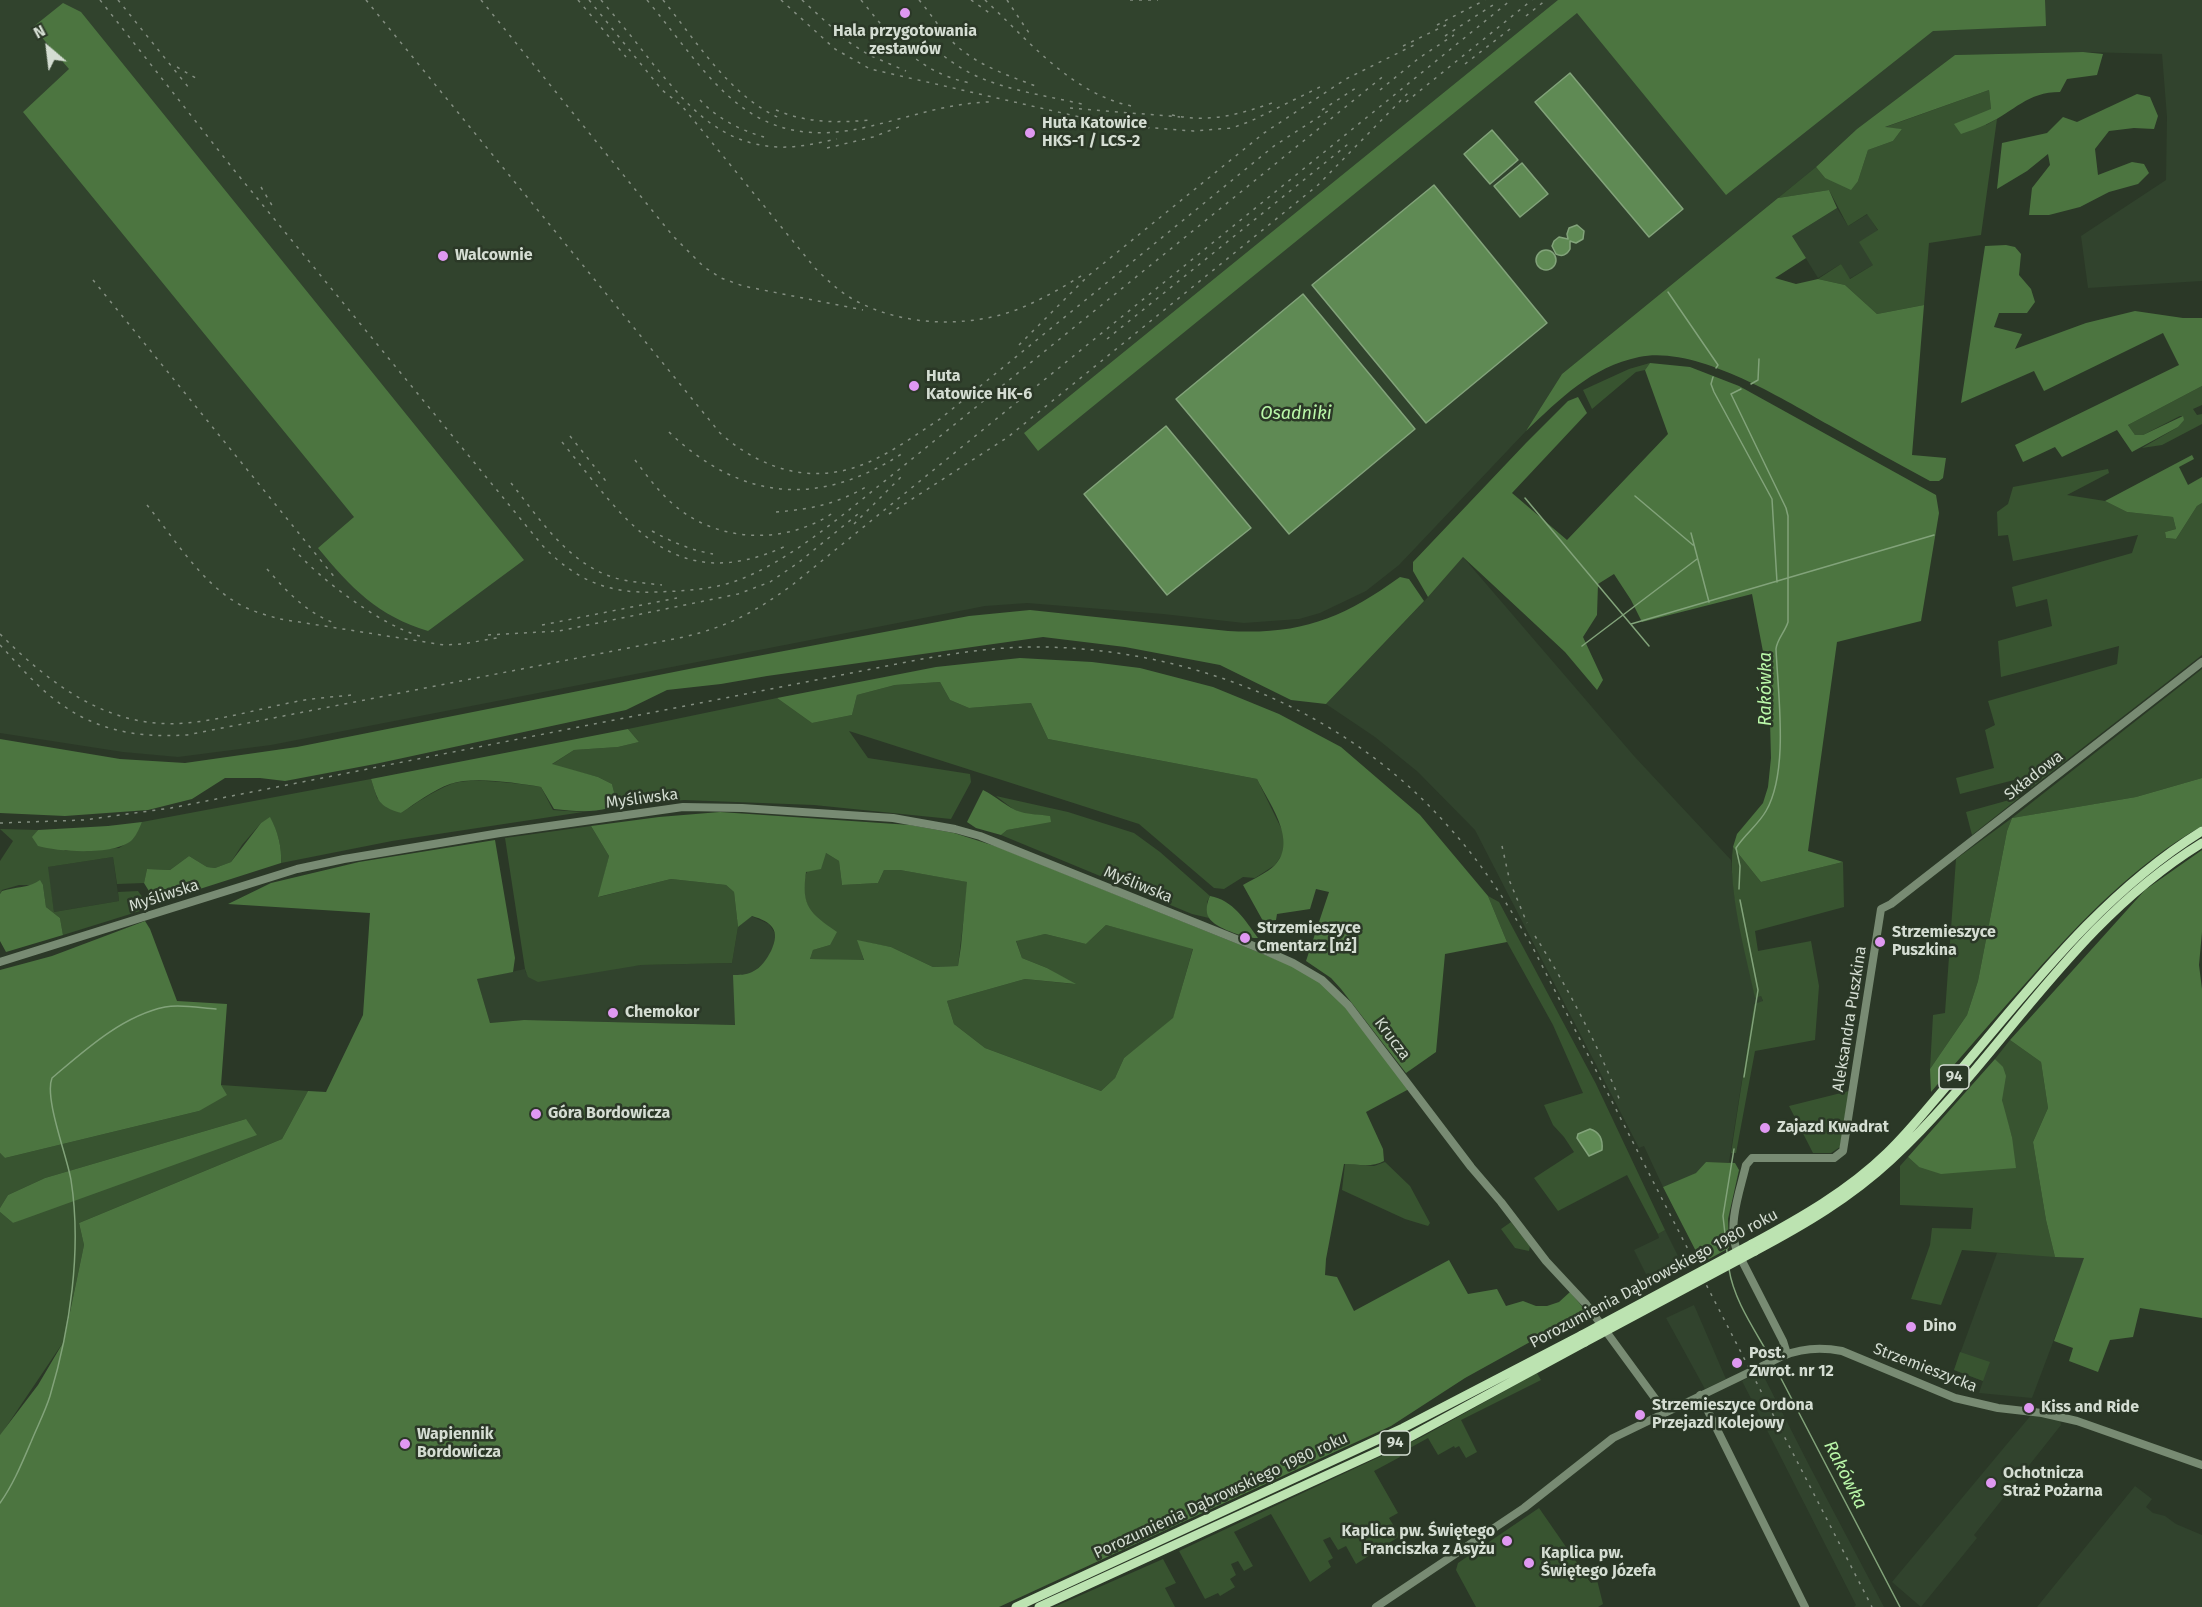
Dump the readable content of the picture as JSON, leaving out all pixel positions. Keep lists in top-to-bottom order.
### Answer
{
  "streets": {
    "main road": ["94", "Porozumienia Dąbrowskiego 1980 roku"],
    "street": [
      "Składowa",
      "Myśliwska",
      "Aleksandra Puszkina",
      "Krucza",
      "Strzemieszycka"
    ]
  },
  "crossings": [
    ["Składowa", "Aleksandra Puszkina"],
    ["Myśliwska", "Krucza"],
    ["Aleksandra Puszkina", "Strzemieszycka"],
    ["Krucza", "Strzemieszycka"]
  ],
  "water": ["Osadniki", "Rakówka"],
  "places": [
    "Hala przygotowania zestawów",
    "Huta Katowice HKS-1 / LCS-2",
    "Walcownie",
    "Huta Katowice HK-6",
    "Strzemieszyce Cmentarz [nż]",
    "Strzemieszyce Puszkina",
    "Chemokor",
    "Góra Bordowicza",
    "Zajazd Kwadrat",
    "Dino",
    "Post. Zwrot. nr 12",
    "Kiss and Ride",
    "Strzemieszyce Ordona Przejazd Kolejowy",
    "Wapiennik Bordowicza",
    "Ochotnicza Straż Pożarna",
    "Kaplica pw. Świętego Franciszka z Asyżu",
    "Kaplica pw. Świętego Józefa"
  ],
  "north": "top left"
}
